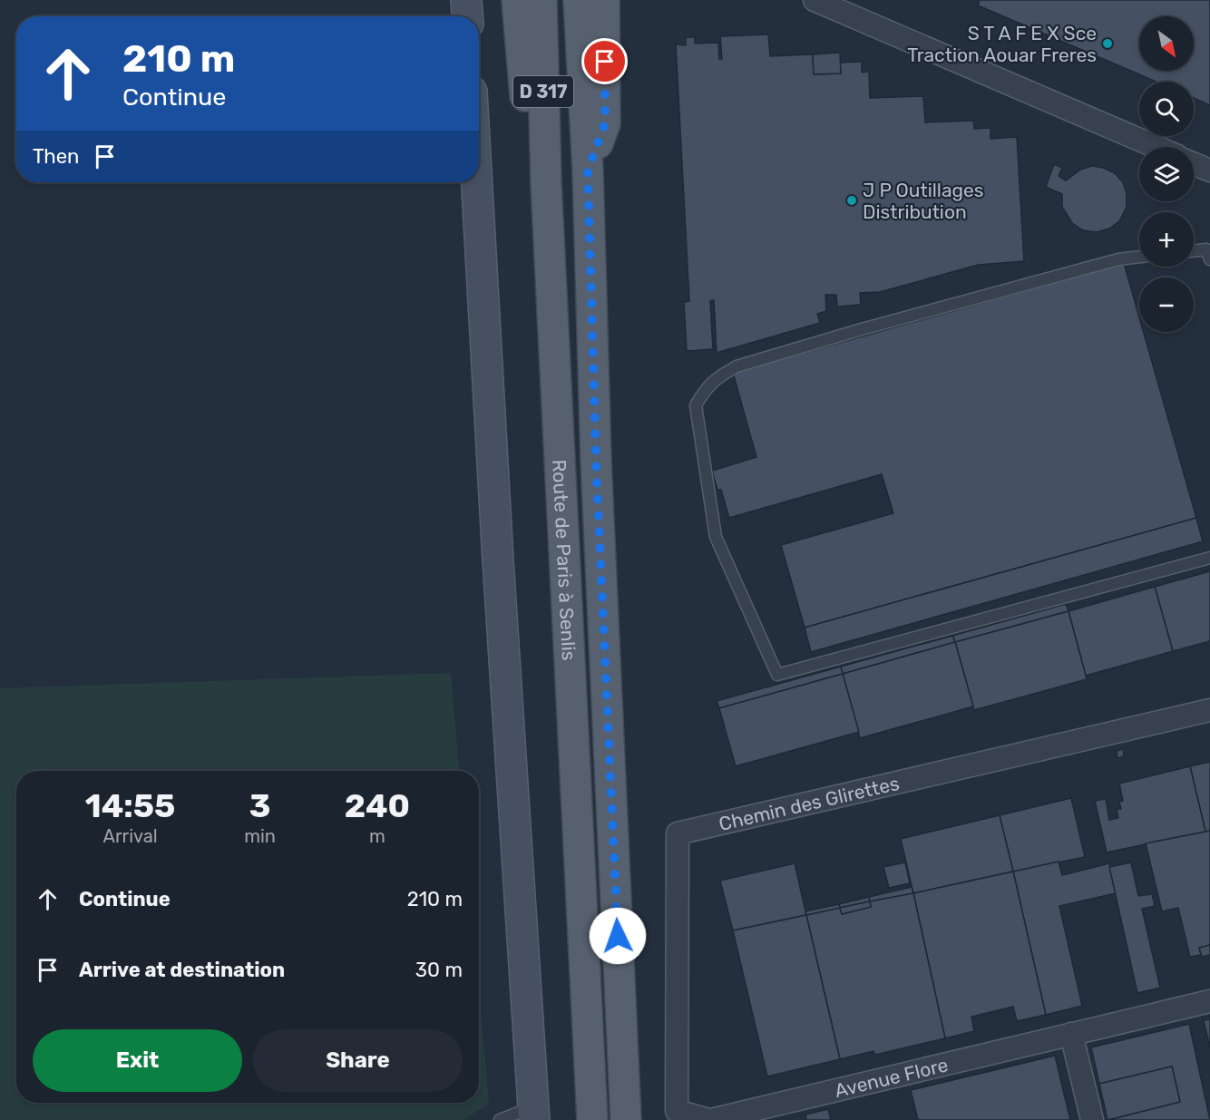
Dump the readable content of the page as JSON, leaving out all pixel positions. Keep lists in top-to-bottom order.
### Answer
{
  "streets": {
    "main road": ["D 317", "Route de Paris à Senlis"],
    "street": ["Chemin des Glirettes", "Avenue Flore"]
  },
  "crossings": [
    ["Chemin des Glirettes", "Avenue Flore"]
  ],
  "places": ["S T A F E X Sce Traction Aouar Freres", "J P Outillages Distribution"],
  "north": "bottom right",
  "page": {
    "map_buttons": ["+", "−"],
    "turn": ["210 m", "Continue"],
    "then": "Then",
    "eta": [
      "14:55",
      "Arrival",
      "3",
      "min",
      "240",
      "m"
    ],
    "list": [
      {
        "name": "Continue",
        "value": "210 m"
      },
      {
        "name": "Arrive at destination",
        "value": "30 m"
      }
    ],
    "buttons": ["Exit", "Share"]
  }
}
